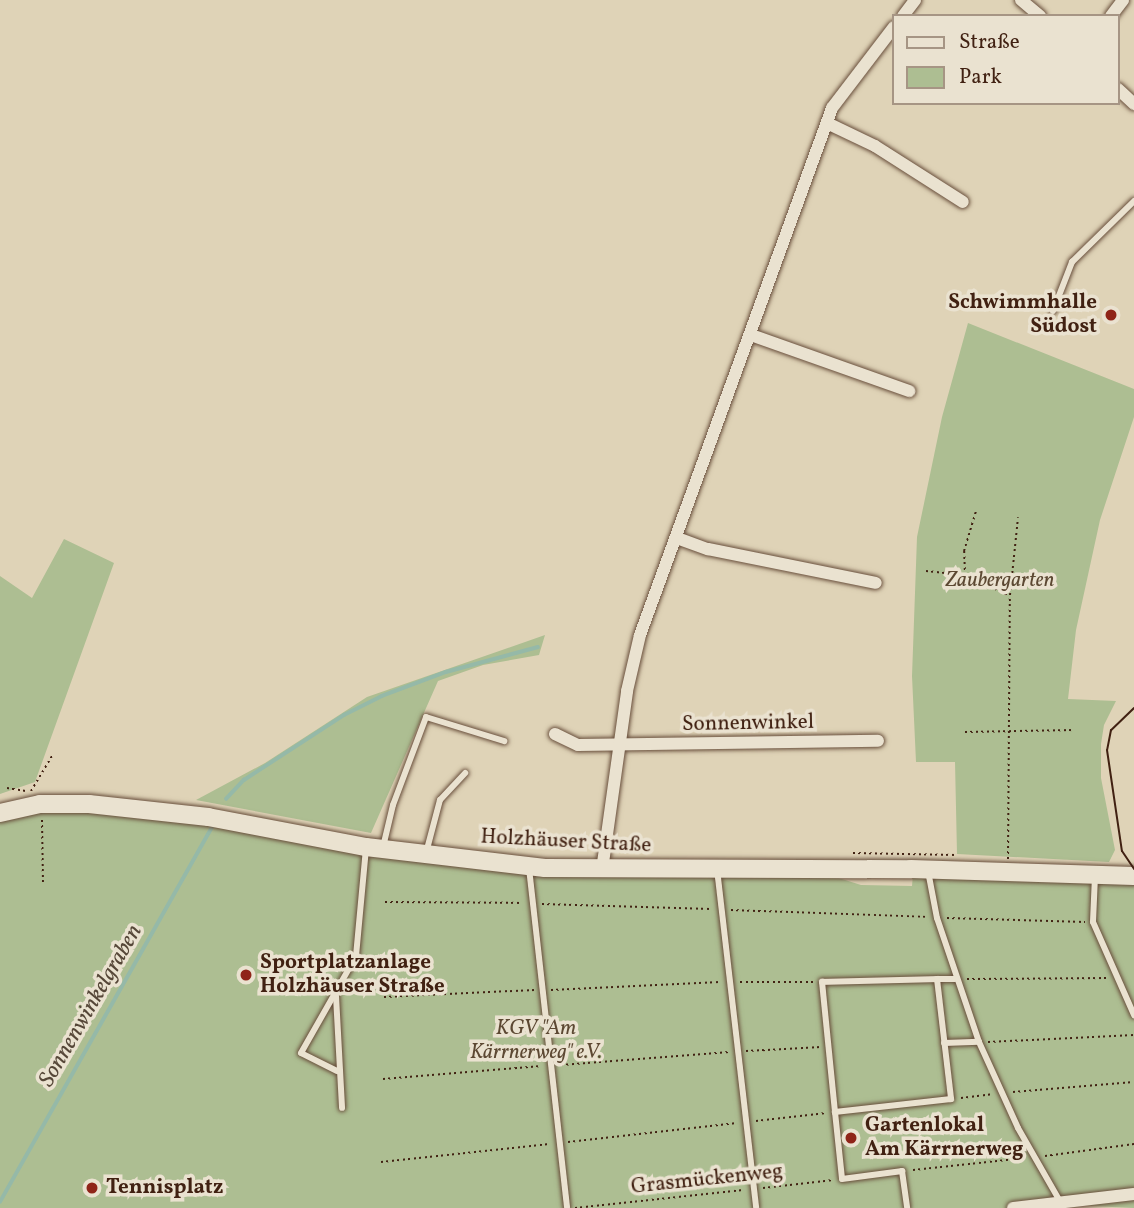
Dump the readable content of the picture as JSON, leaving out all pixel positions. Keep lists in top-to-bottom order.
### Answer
{
  "streets": {
    "main road": ["Holzhäuser Straße"],
    "street": ["Sonnenwinkel"],
    "path": ["Grasmückenweg"]
  },
  "water": ["Sonnenwinkelgraben"],
  "parks": ["Zaubergarten", "KGV \"Am Kärrnerweg\" e.V."],
  "places": [
    "Schwimmhalle Südost",
    "Sportplatzanlage Holzhäuser Straße",
    "Gartenlokal Am Kärrnerweg",
    "Tennisplatz"
  ],
  "legend": ["Straße", "Park"]
}
